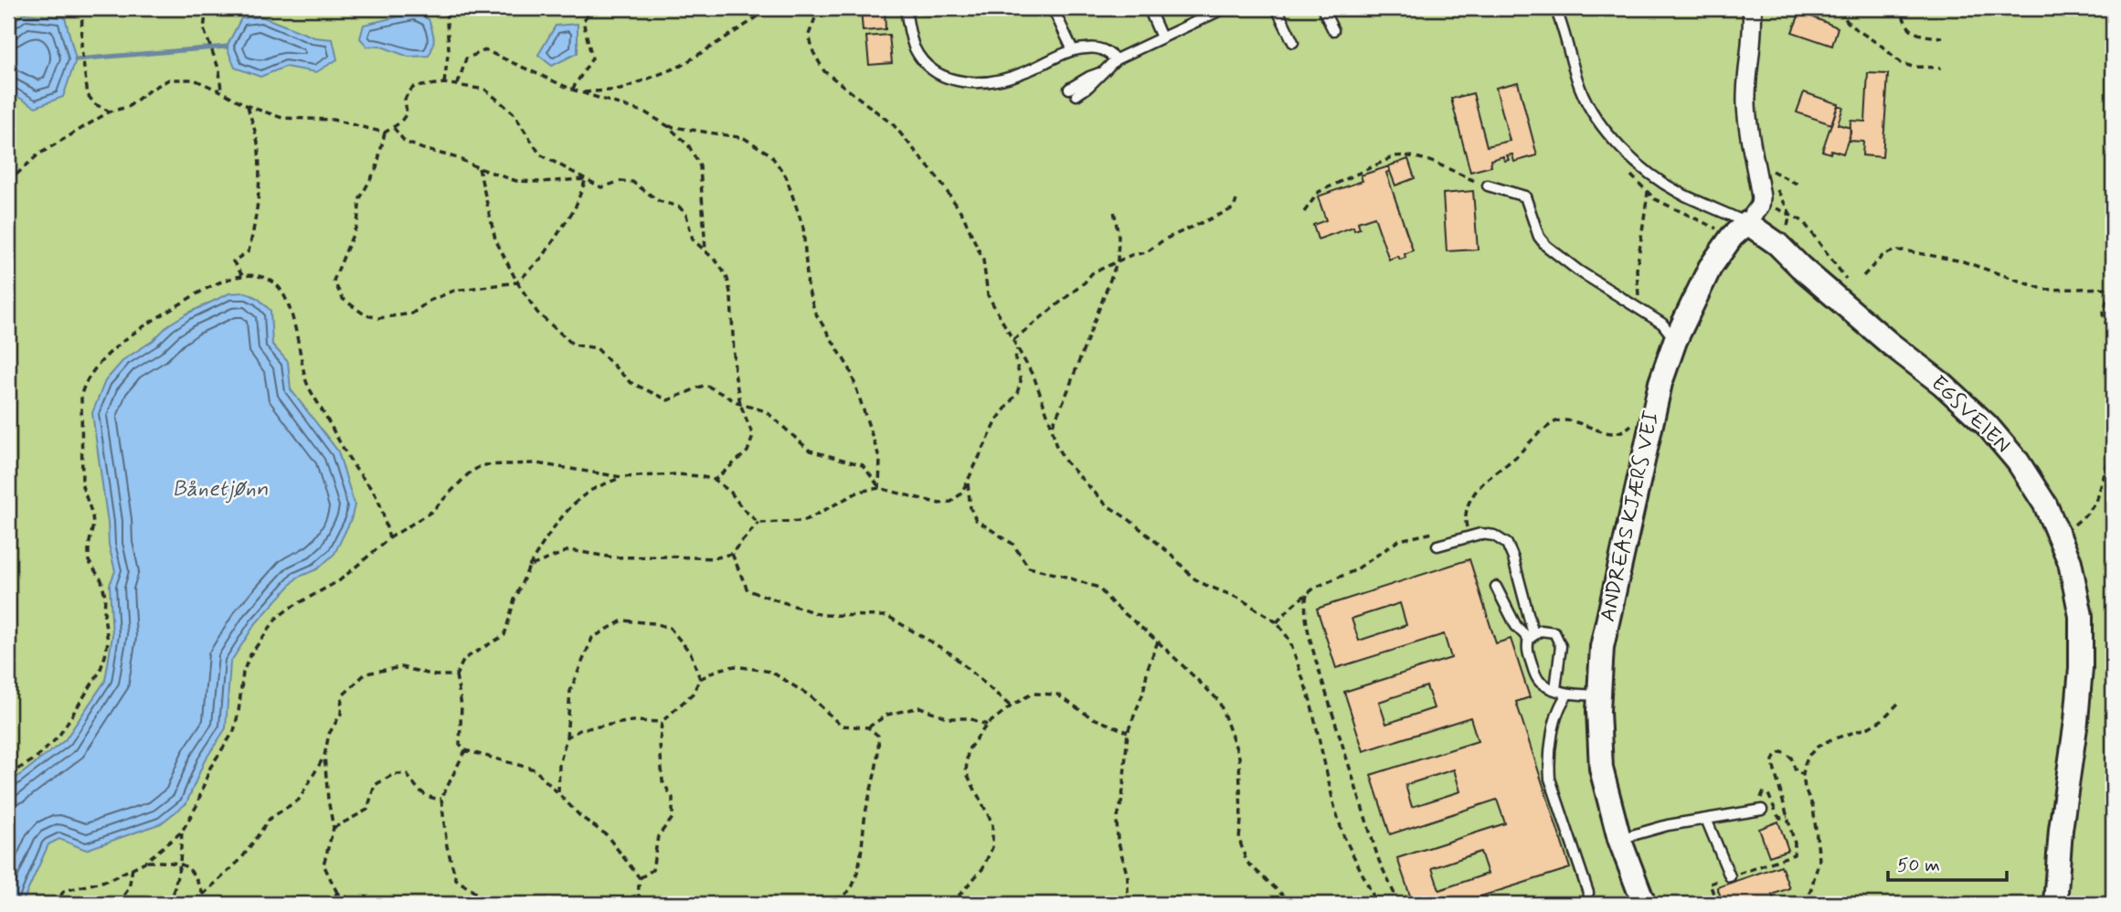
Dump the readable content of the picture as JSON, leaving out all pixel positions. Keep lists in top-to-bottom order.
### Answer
{
  "streets": {
    "street": ["EGSVEIEN", "ANDREAS KJÆRS VEI"]
  },
  "crossings": [
    ["EGSVEIEN", "ANDREAS KJÆRS VEI"]
  ],
  "water": ["Bånetjønn"],
  "scale_bar": "50 m"
}
